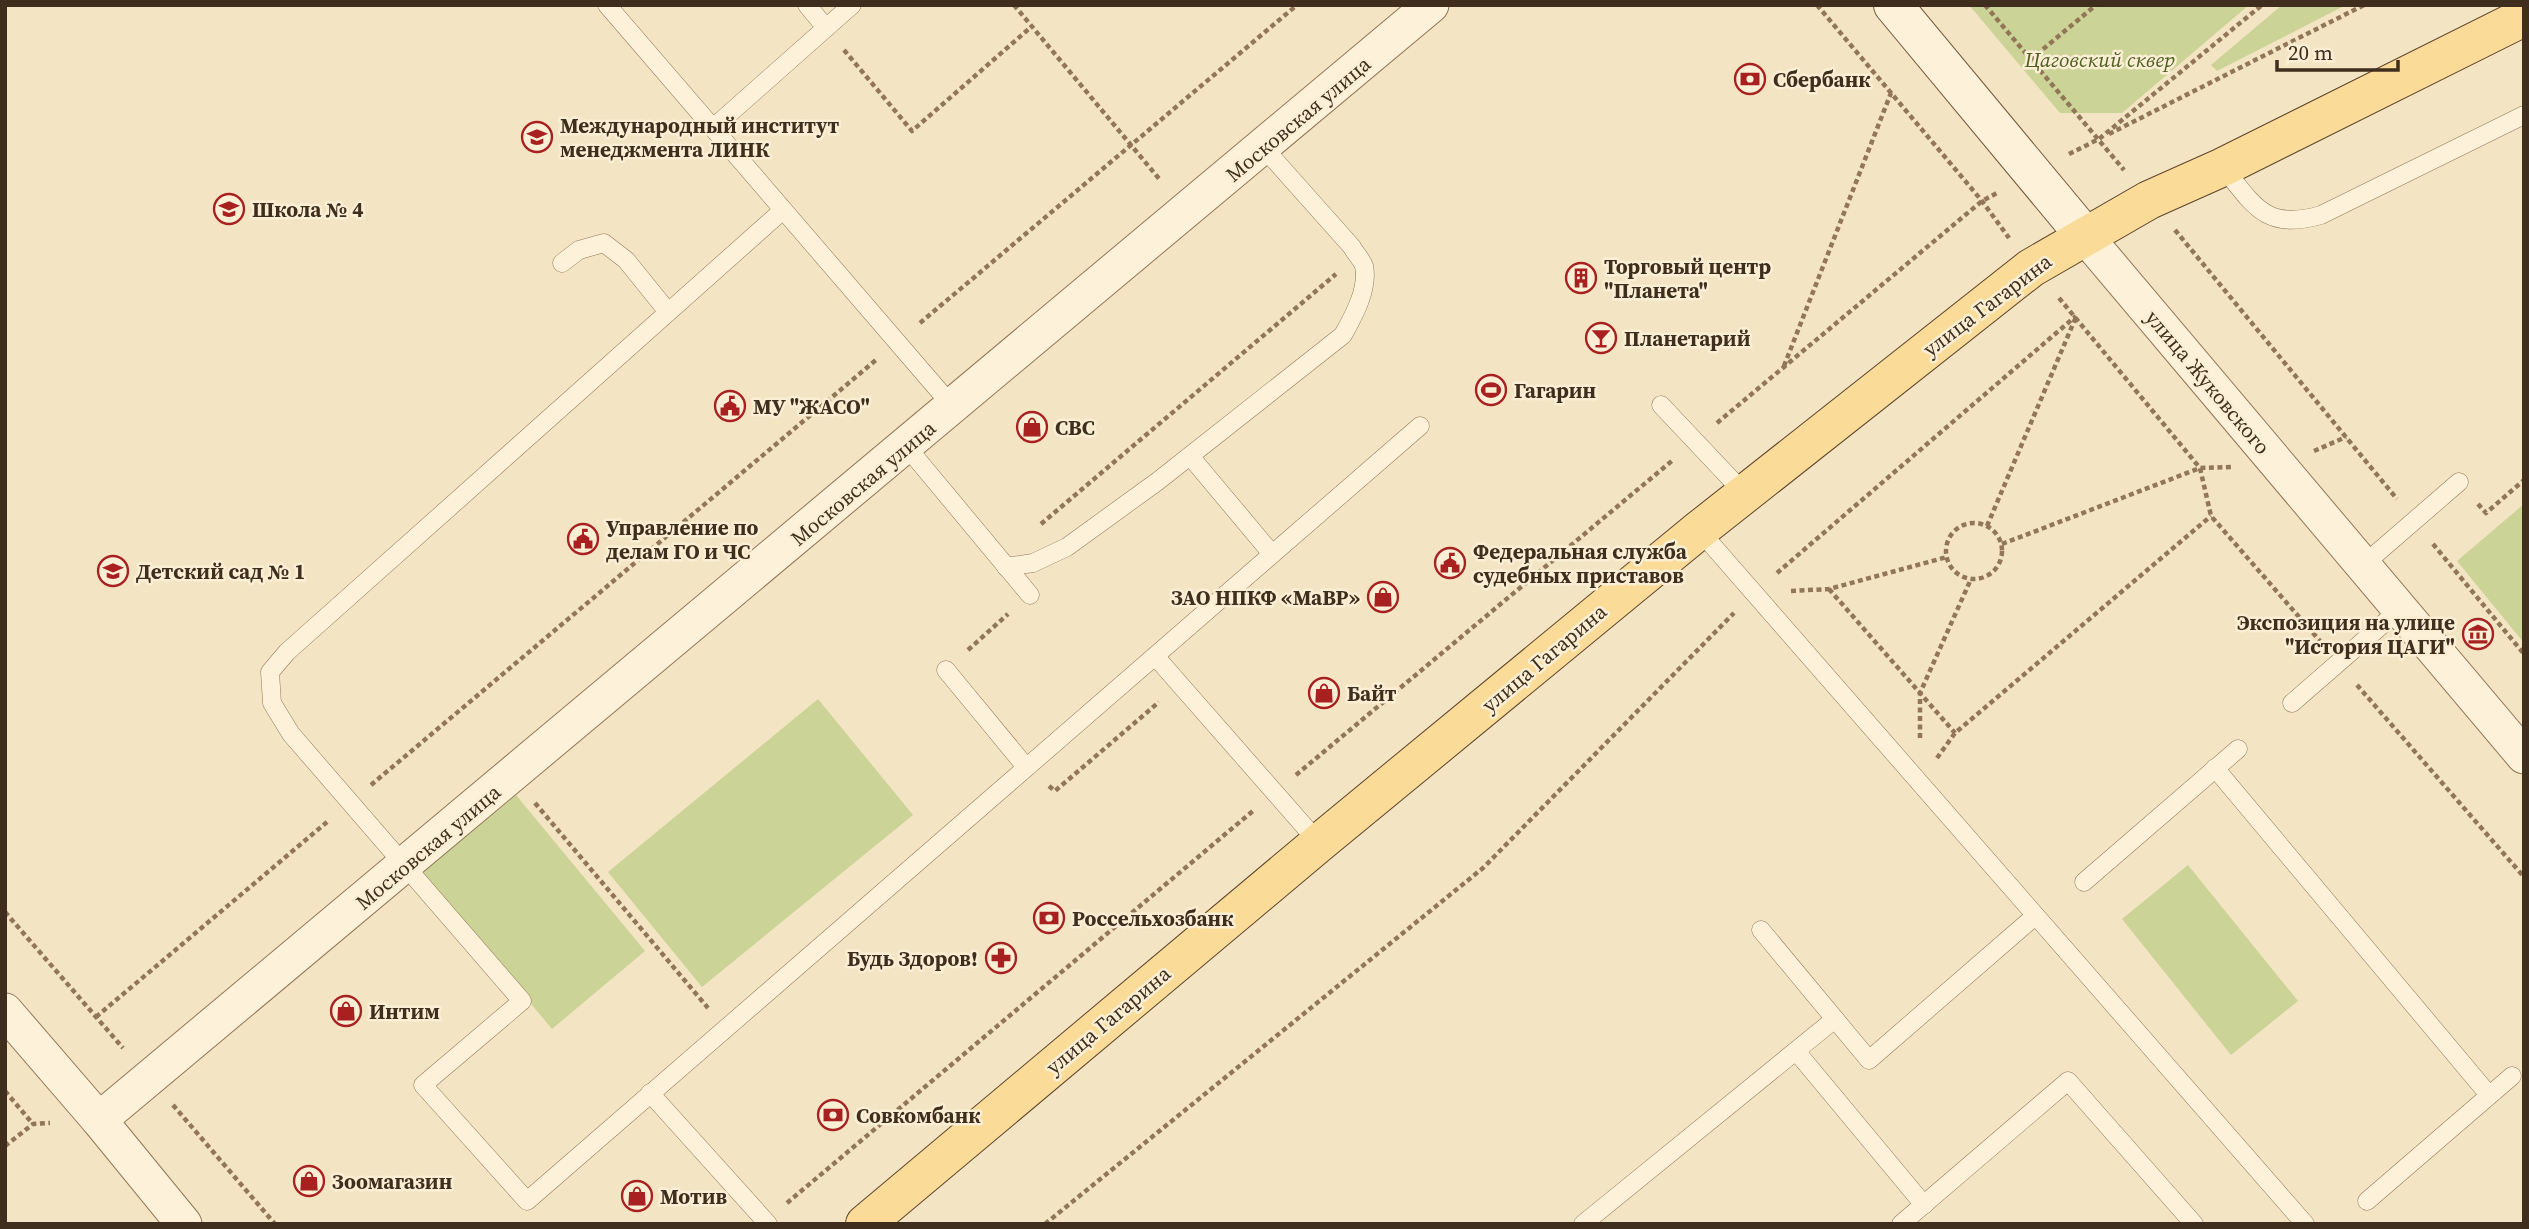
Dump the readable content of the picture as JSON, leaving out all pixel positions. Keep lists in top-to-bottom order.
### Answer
{
  "streets": {
    "main road": ["улица Гагарина", "улица Жуковского"],
    "street": ["Московская улица"]
  },
  "crossings": [
    ["улица Гагарина", "улица Жуковского"]
  ],
  "parks": ["Цаговский сквер"],
  "places": {
    "bank": ["Сбербанк", "Россельхозбанк", "Совкомбанк"],
    "school or university": ["Международный институт менеджмента ЛИНК", "Школа № 4", "Детский сад № 1"],
    "building": ["Торговый центр \"Планета\""],
    "bar": ["Планетарий"],
    "sports": ["Гагарин"],
    "public building": ["МУ \"ЖАСО\"", "Управление по делам ГО и ЧС", "Федеральная служба судебных приставов"],
    "shop": [
      "СВС",
      "ЗАО НПКФ «МаВР»",
      "Байт",
      "Интим",
      "Зоомагазин",
      "Мотив"
    ],
    "museum": ["Экспозиция на улице \"История ЦАГИ\""],
    "pharmacy": ["Будь Здоров!"]
  },
  "scale_bar": "20 m"
}
